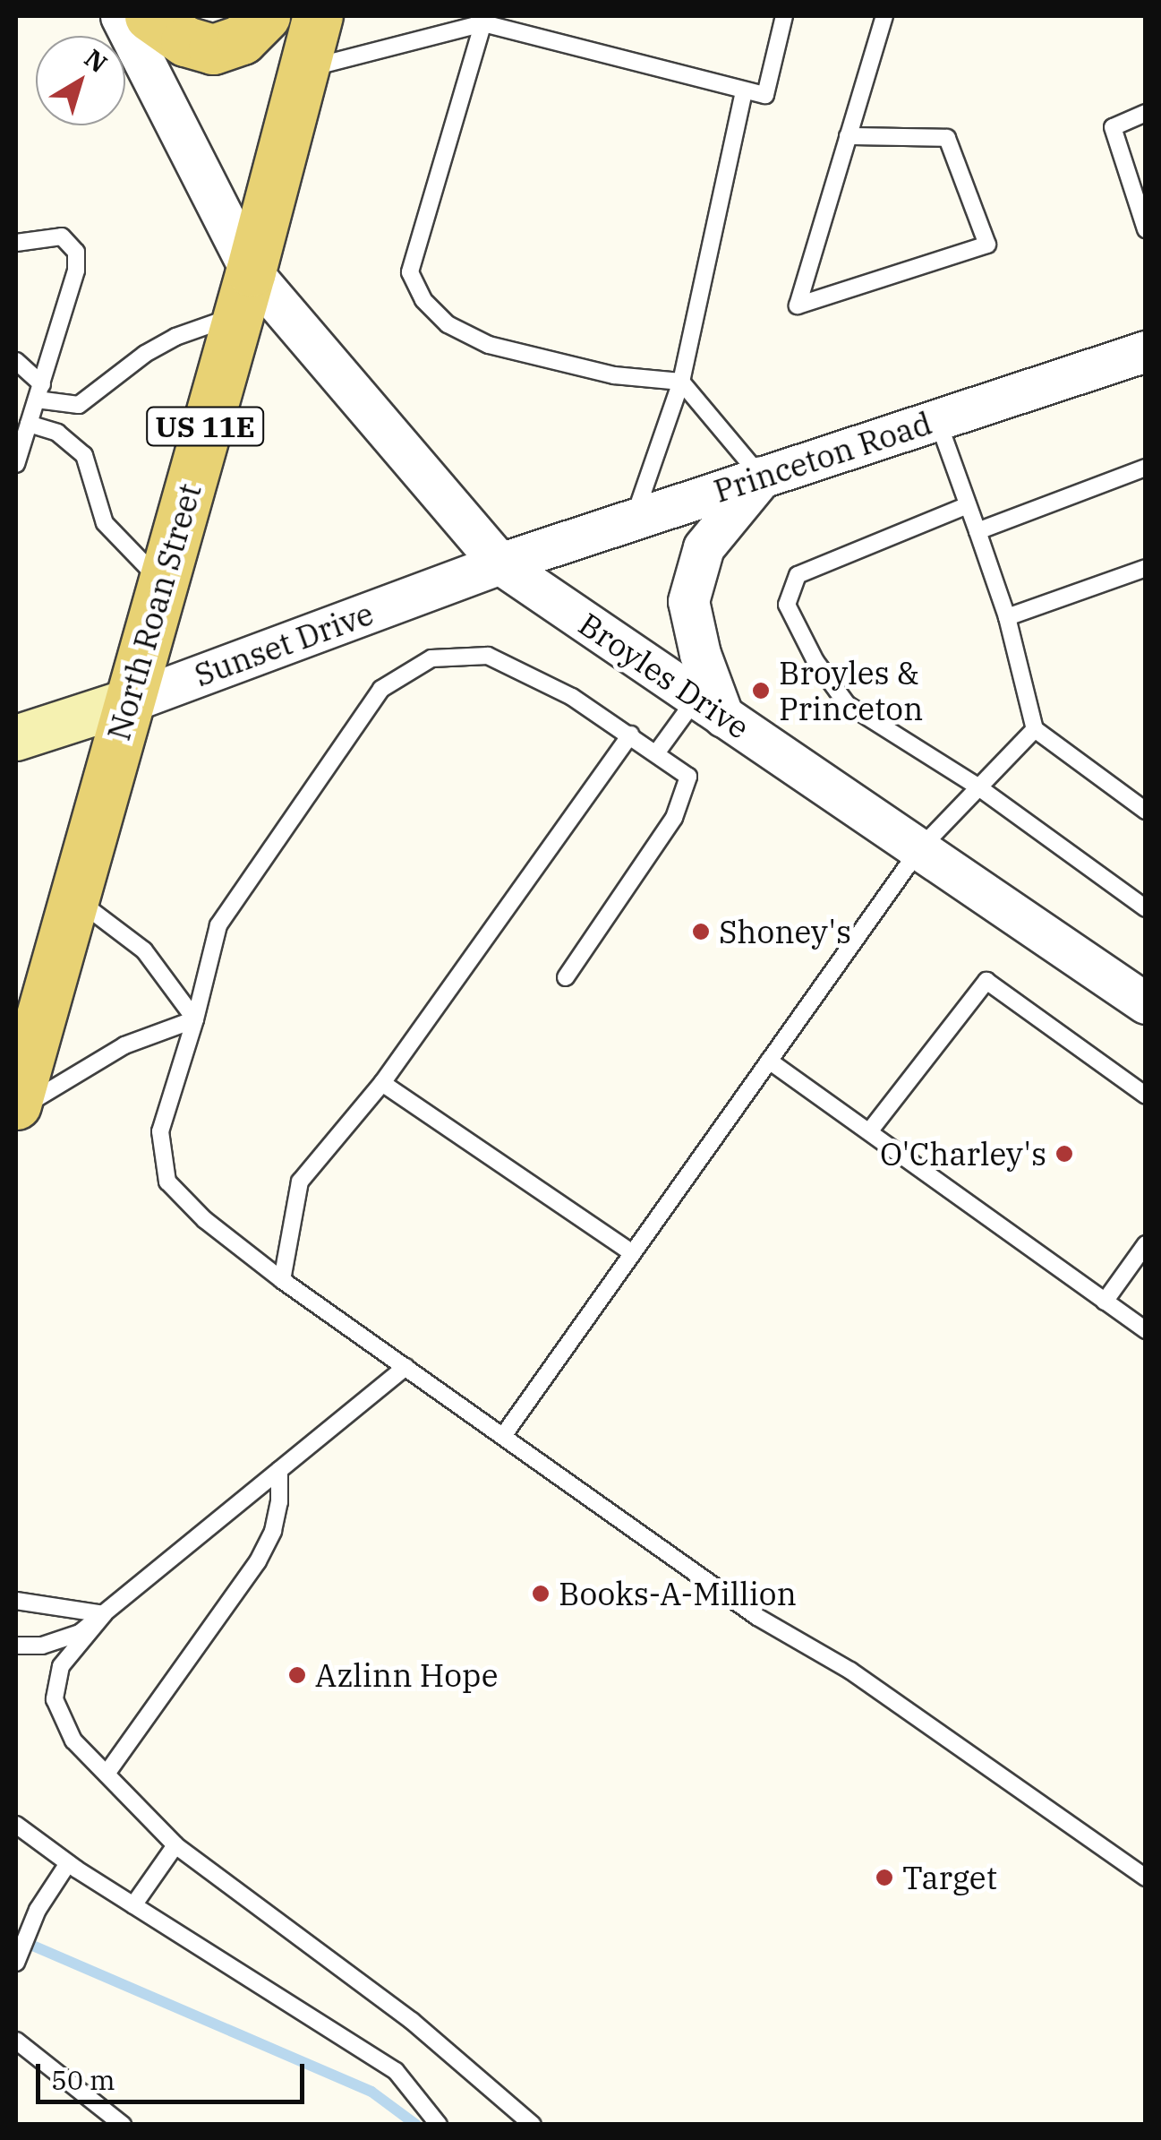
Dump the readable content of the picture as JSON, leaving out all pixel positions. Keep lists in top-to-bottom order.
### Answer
{
  "streets": {
    "main road": ["US 11E", "North Roan Street", "Sunset Drive"],
    "street": ["Princeton Road", "Broyles Drive"]
  },
  "crossings": [
    ["Princeton Road", "Sunset Drive"],
    ["Princeton Road", "Broyles Drive"],
    ["North Roan Street", "Sunset Drive"],
    ["North Roan Street", "Broyles Drive"],
    ["Sunset Drive", "Broyles Drive"]
  ],
  "places": [
    "Broyles & Princeton",
    "Shoney's",
    "O'Charley's",
    "Books-A-Million",
    "Azlinn Hope",
    "Target"
  ],
  "scale_bar": "50 m",
  "north": "top right"
}
